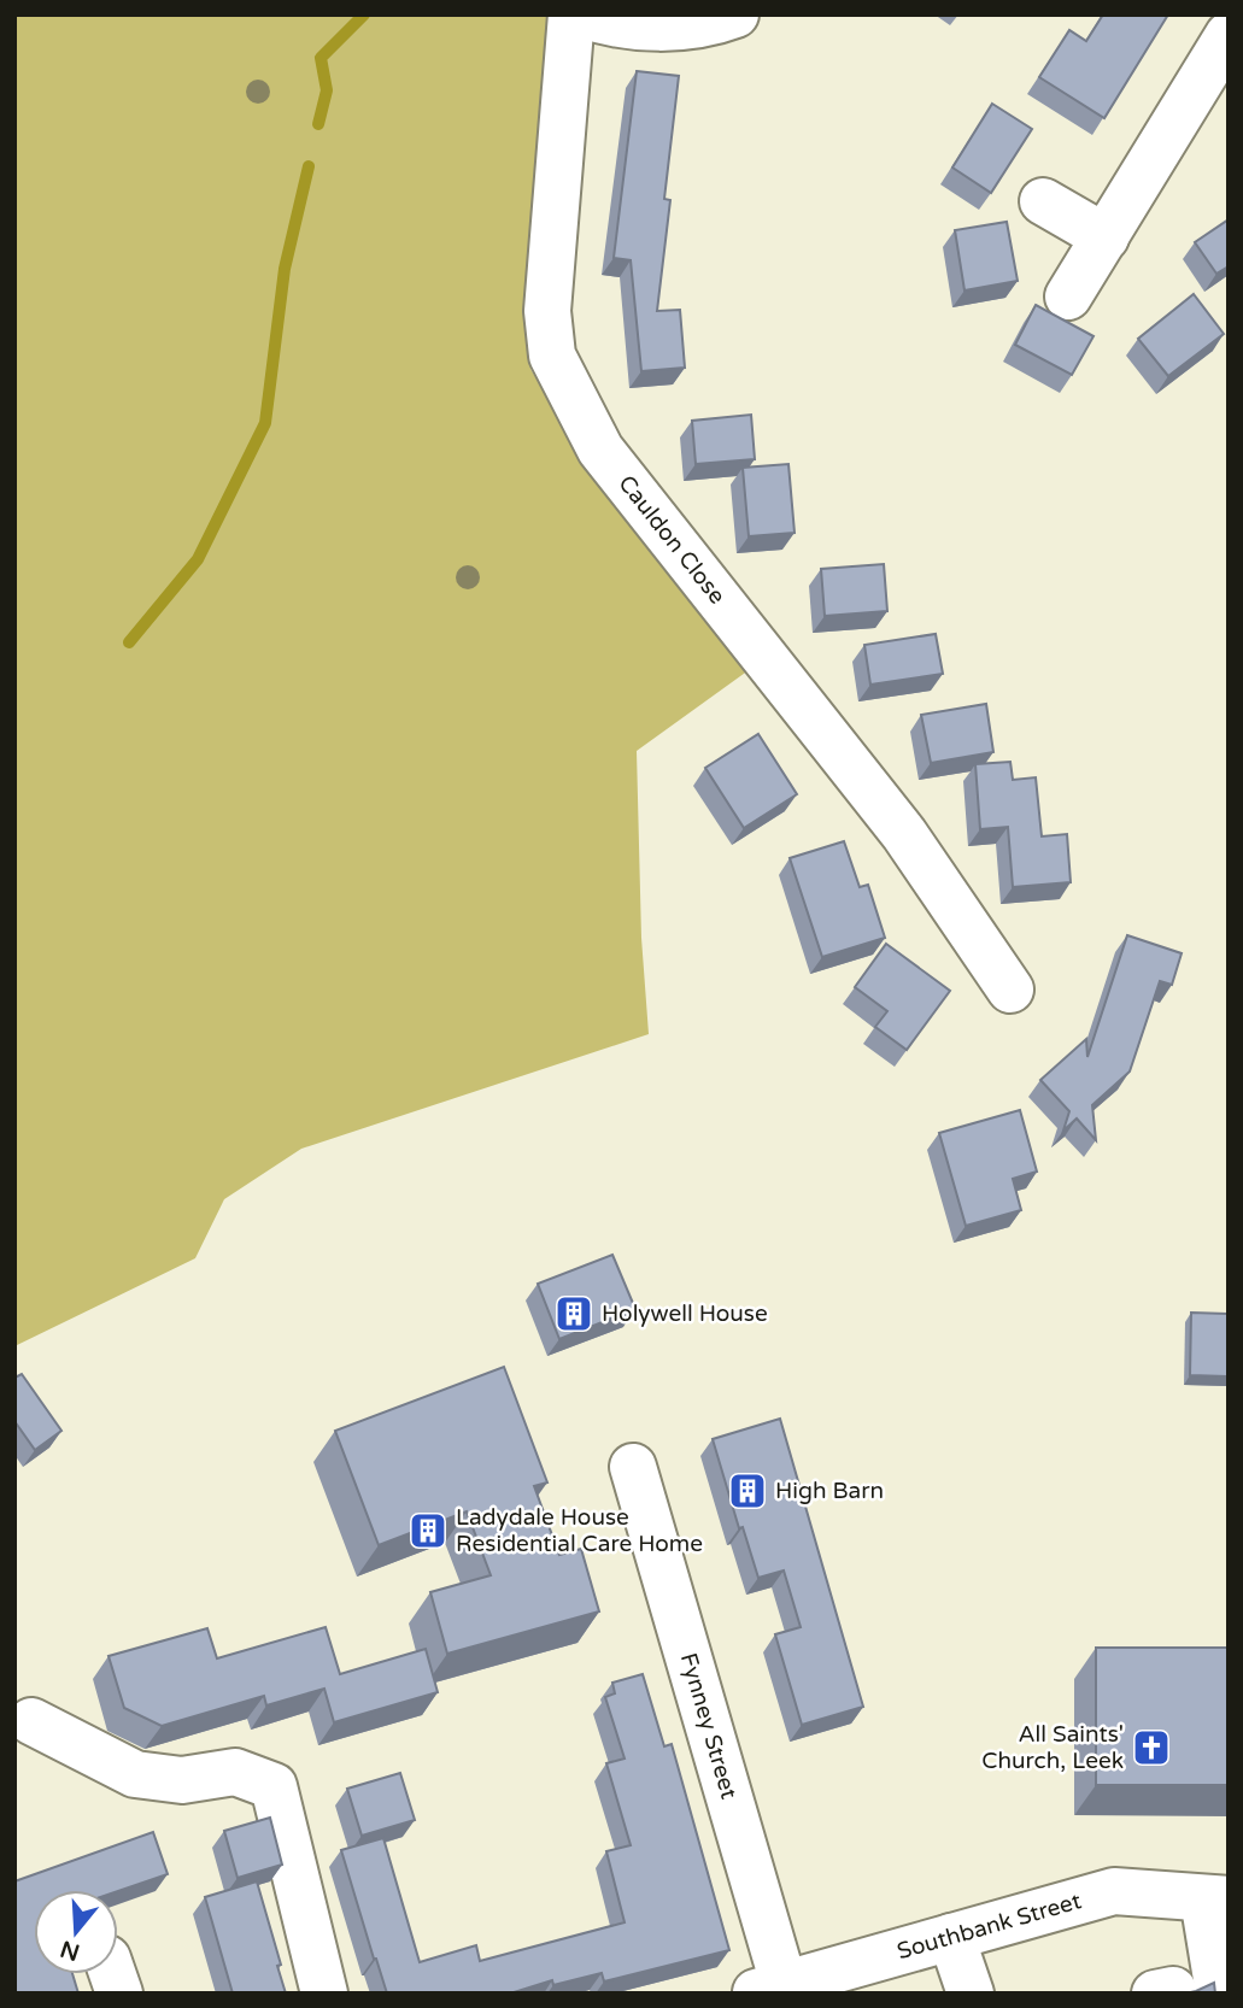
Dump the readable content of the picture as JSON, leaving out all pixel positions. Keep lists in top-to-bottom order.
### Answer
{
  "streets": {
    "street": ["Cauldon Close", "Fynney Street", "Southbank Street"]
  },
  "crossings": [
    ["Fynney Street", "Southbank Street"]
  ],
  "places": {
    "building": ["Holywell House", "High Barn", "Ladydale House Residential Care Home"],
    "church": ["All Saints' Church, Leek"]
  },
  "north": "bottom"
}
